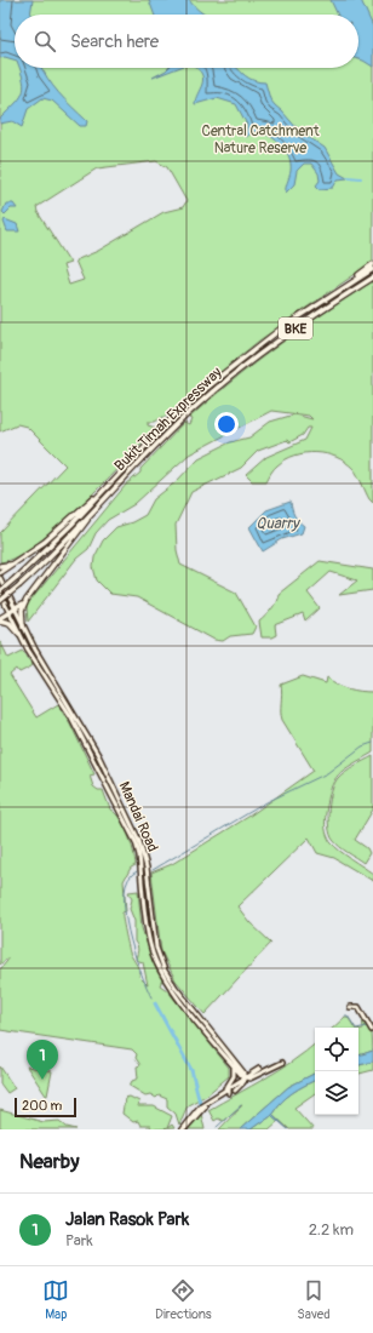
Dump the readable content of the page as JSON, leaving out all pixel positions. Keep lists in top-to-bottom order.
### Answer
{
  "streets": {
    "highway": ["BKE", "Bukit Timah Expressway"],
    "main road": ["Mandai Road"]
  },
  "crossings": [
    ["Bukit Timah Expressway", "Mandai Road"]
  ],
  "water": ["Quarry"],
  "parks": ["Central Catchment Nature Reserve"],
  "scale_bar": "200 m",
  "page": {
    "search": "Search here",
    "pins": "1",
    "scale": "200 m",
    "heading": "Nearby",
    "list": [
      {
        "mark": "1",
        "name": "Jalan Rasok Park",
        "note": "Park",
        "value": "2.2 km"
      }
    ],
    "nav": ["Map", "Directions", "Saved"]
  }
}
